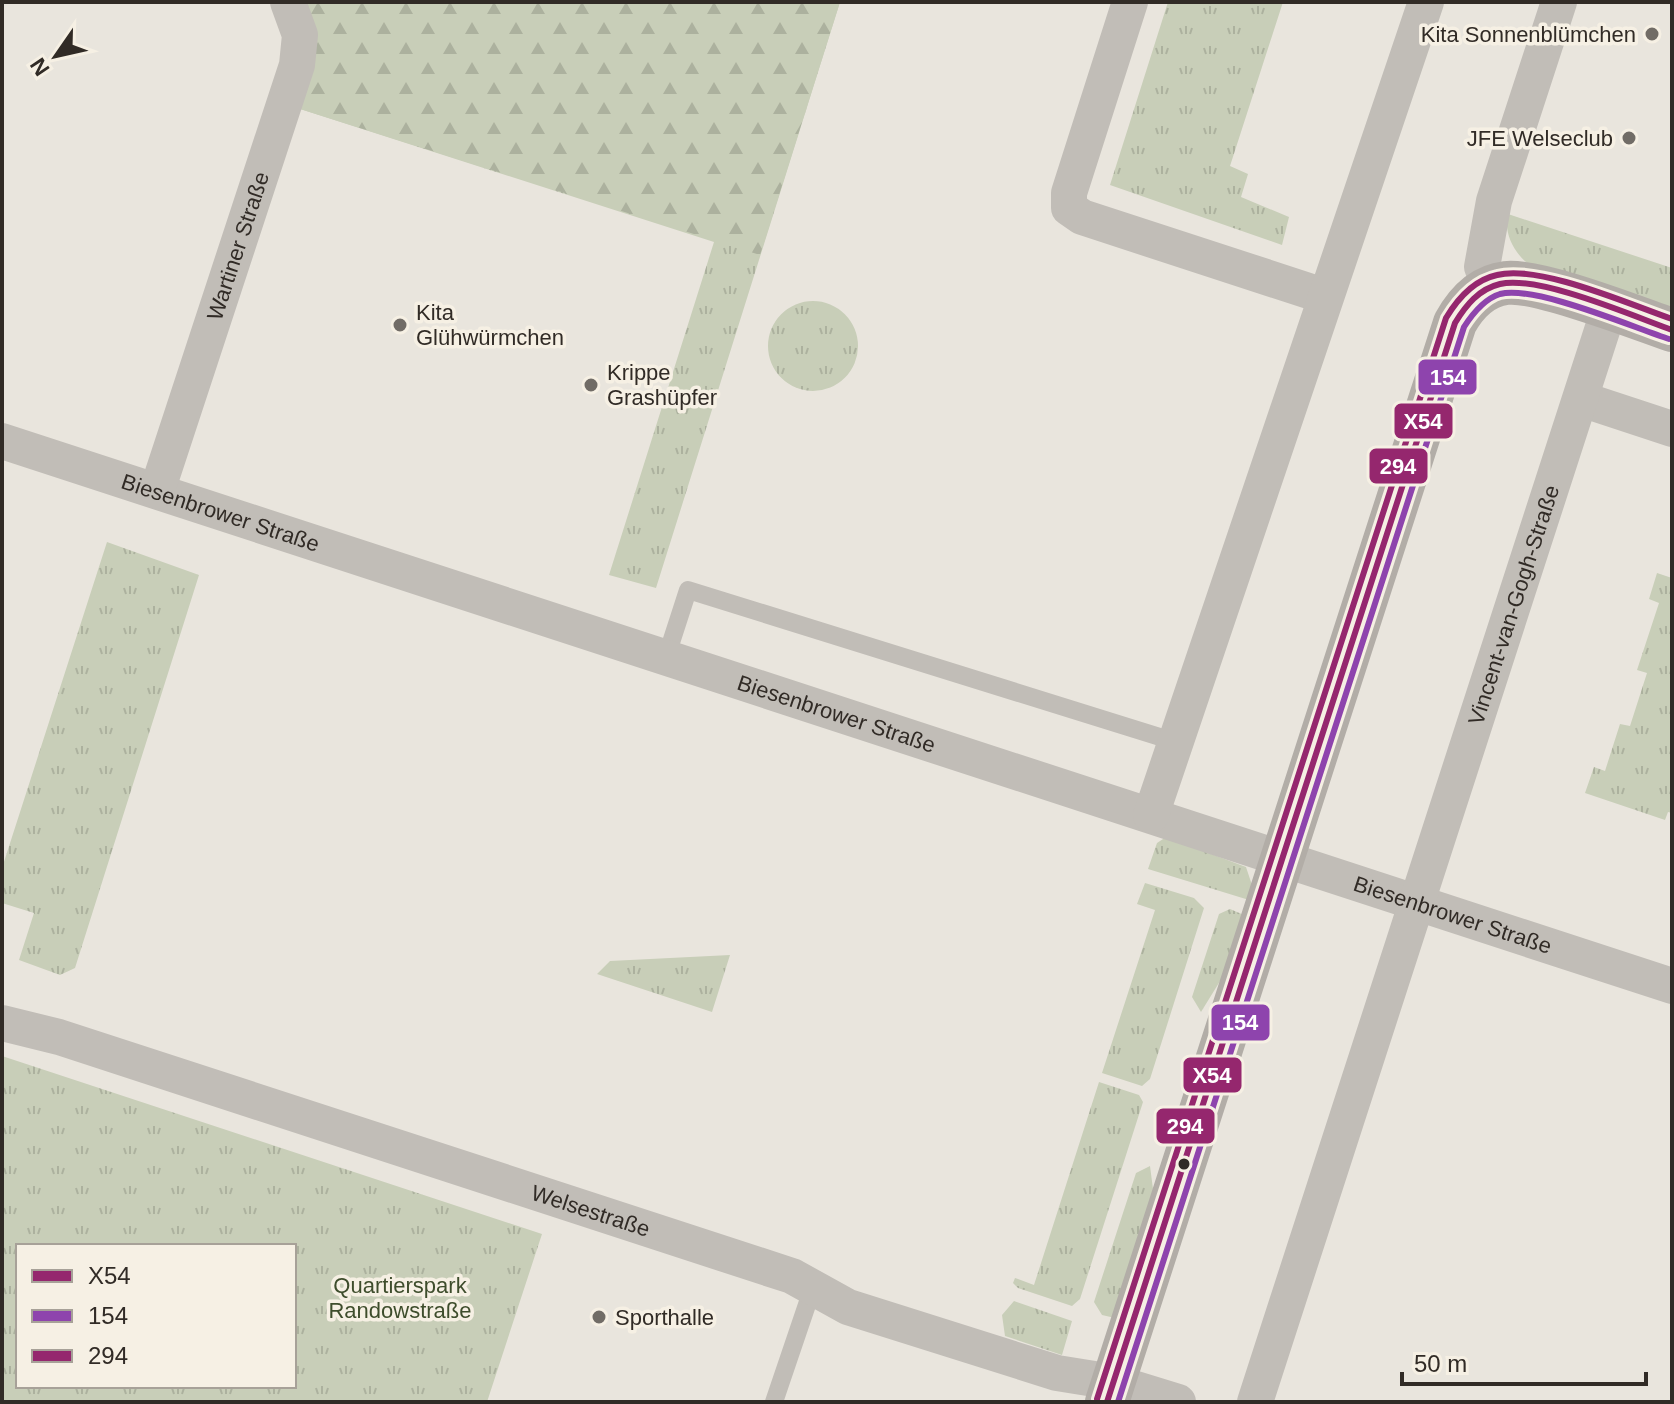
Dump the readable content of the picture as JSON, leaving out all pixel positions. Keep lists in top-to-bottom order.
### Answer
{
  "streets": {
    "street": [
      "Wartiner Straße",
      "Biesenbrower Straße",
      "Vincent-van-Gogh-Straße",
      "Welsestraße"
    ]
  },
  "crossings": [
    ["Wartiner Straße", "Biesenbrower Straße"],
    ["Biesenbrower Straße", "Vincent-van-Gogh-Straße"]
  ],
  "parks": ["Quartierspark Randowstraße"],
  "places": [
    "Kita Sonnenblümchen",
    "JFE Welseclub",
    "Kita Glühwürmchen",
    "Krippe Grashüpfer",
    "Sporthalle"
  ],
  "lines": ["transit line 294", "transit line X54", "transit line 154"],
  "legend": ["X54", "154", "294"],
  "scale_bar": "50 m",
  "north": "bottom left"
}
